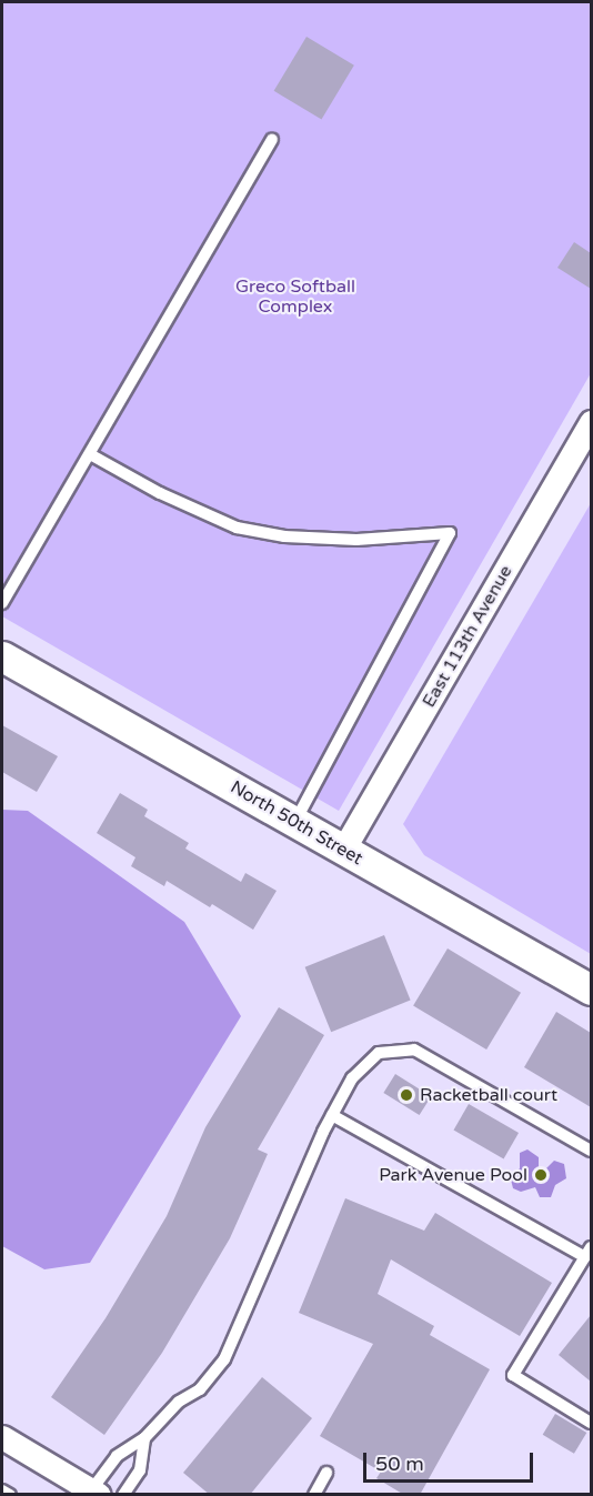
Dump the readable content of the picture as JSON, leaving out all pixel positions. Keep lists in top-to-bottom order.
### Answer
{
  "streets": {
    "street": ["East 113th Avenue", "North 50th Street"]
  },
  "crossings": [
    ["East 113th Avenue", "North 50th Street"]
  ],
  "parks": ["Greco Softball Complex"],
  "places": ["Racketball court", "Park Avenue Pool"],
  "scale_bar": "50 m"
}
